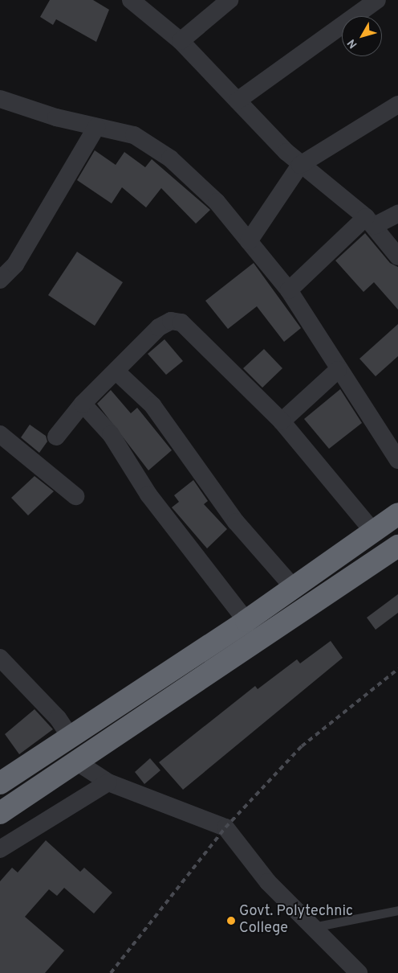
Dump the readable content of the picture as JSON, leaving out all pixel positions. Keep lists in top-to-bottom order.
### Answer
{
  "places": ["Govt. Polytechnic College"],
  "north": "bottom left"
}
